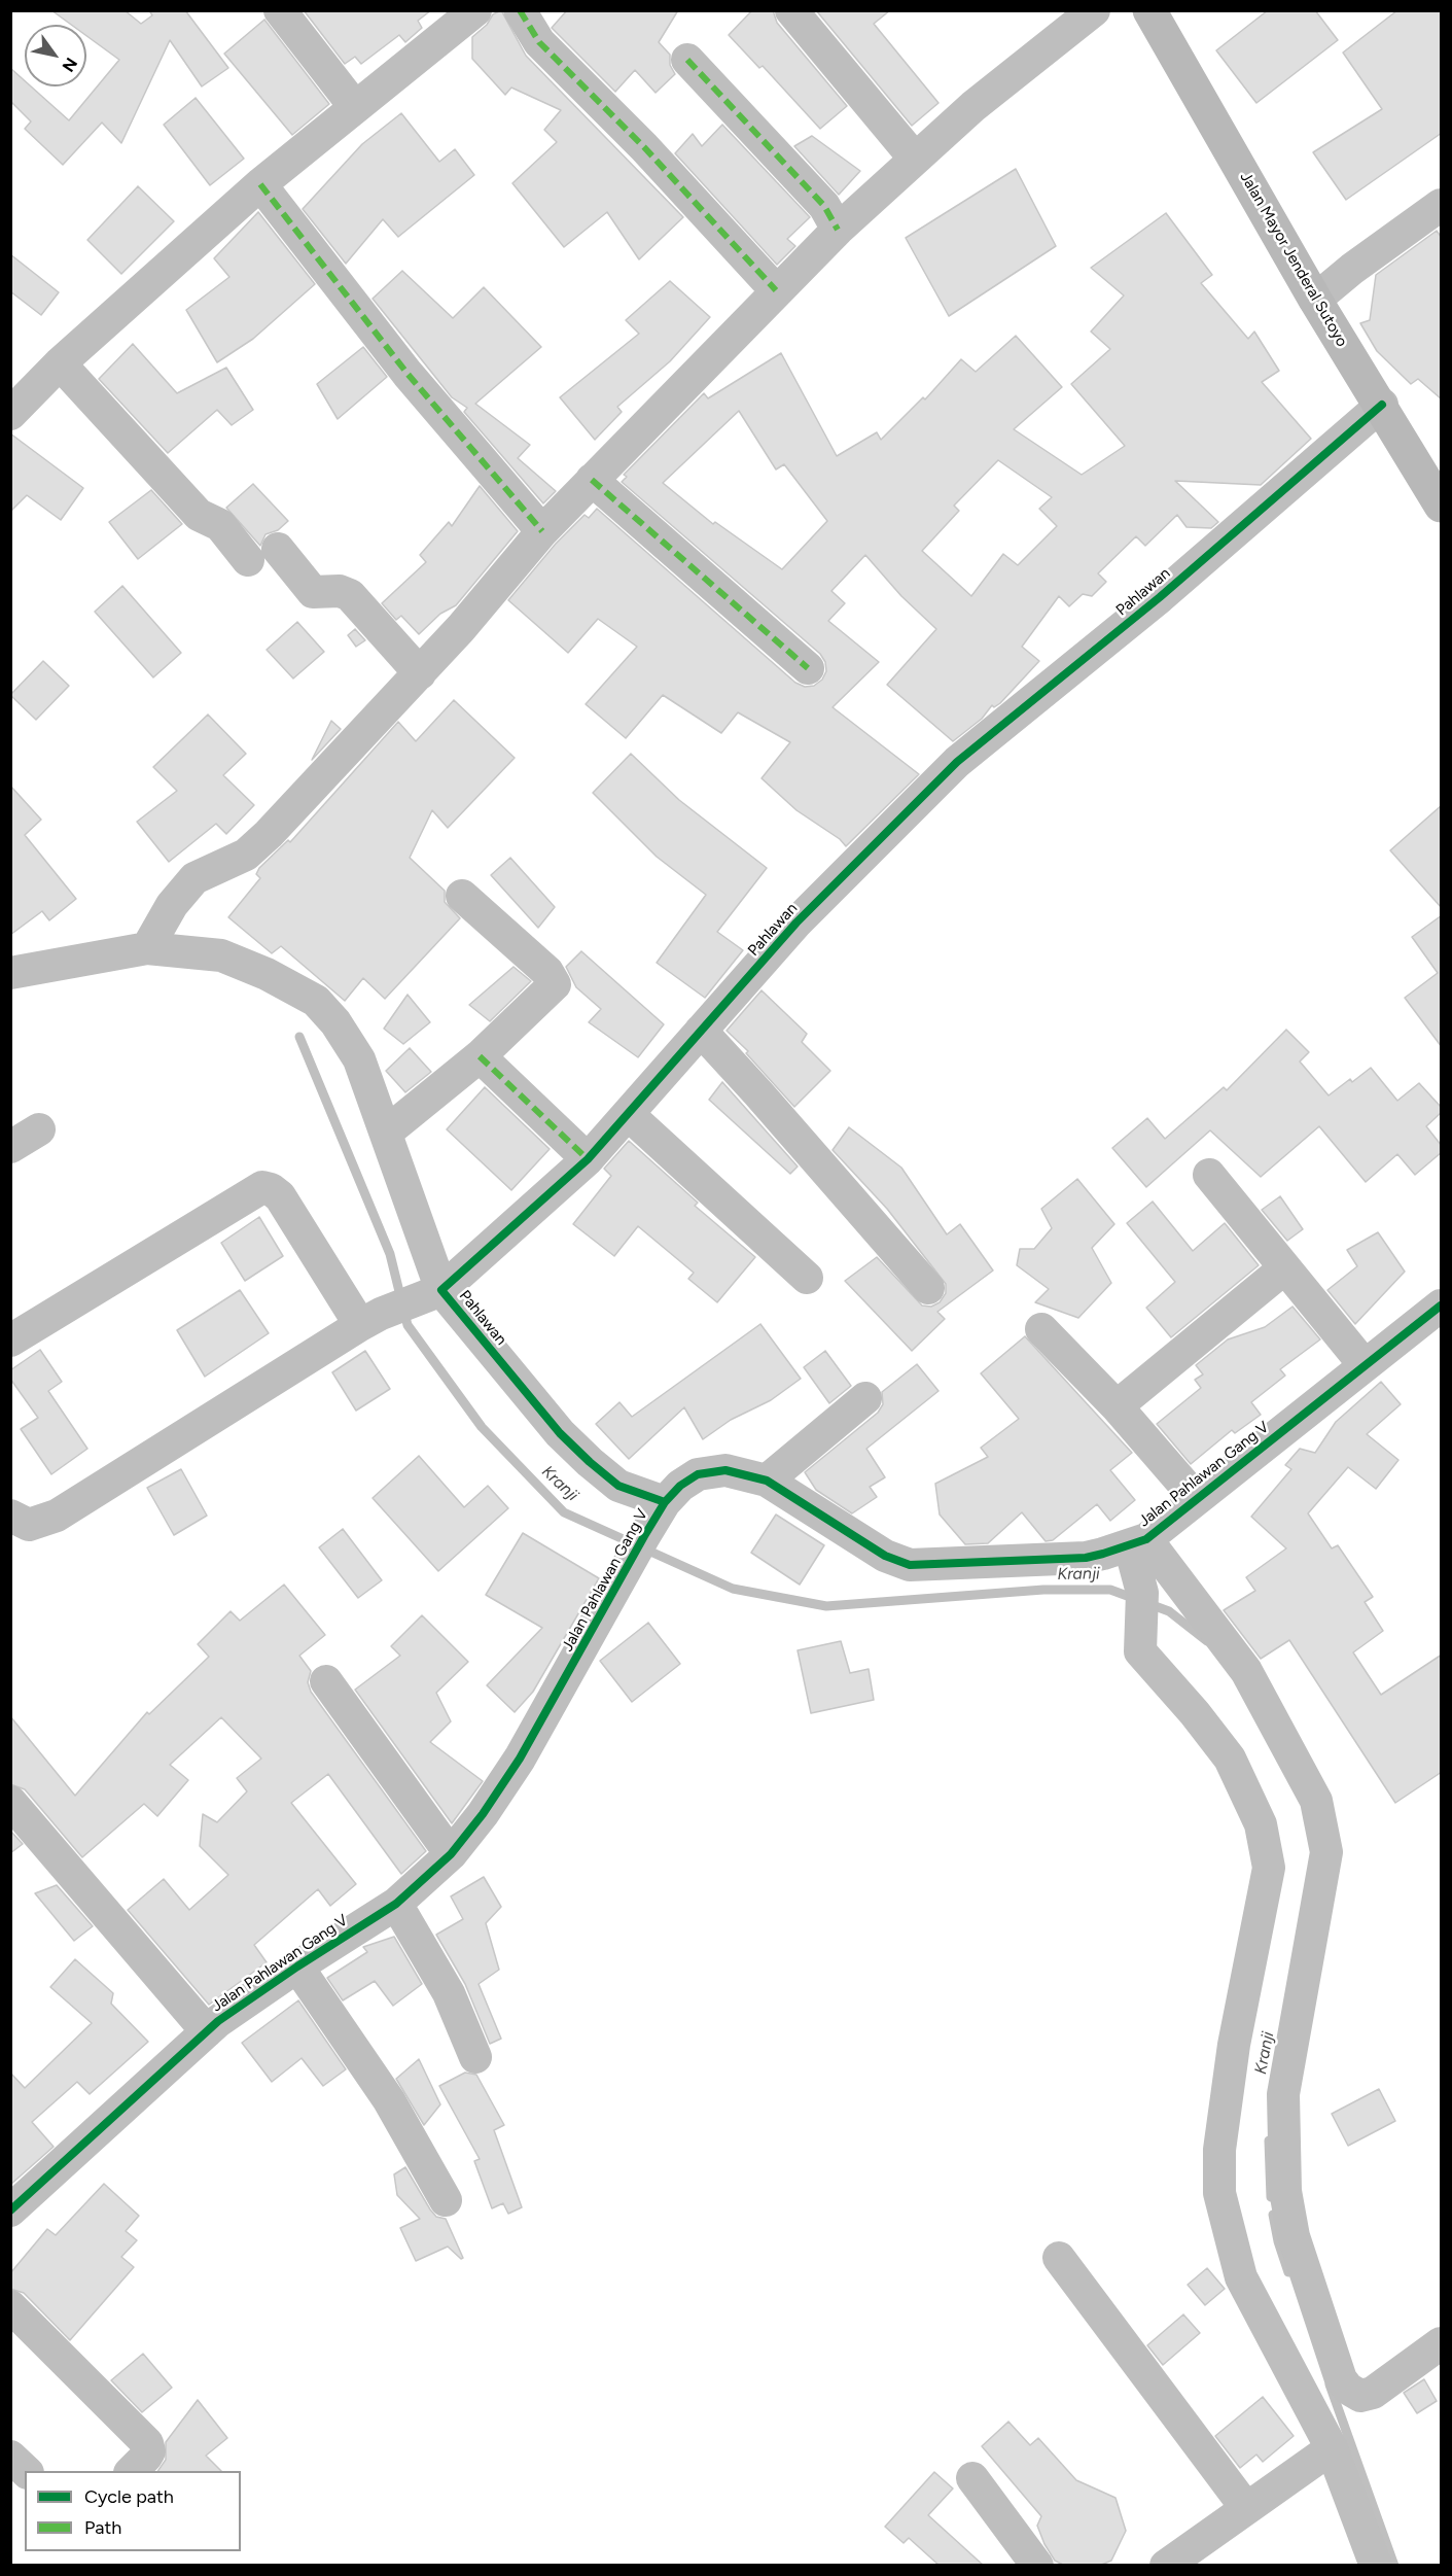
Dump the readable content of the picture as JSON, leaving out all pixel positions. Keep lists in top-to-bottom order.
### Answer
{
  "streets": {
    "main road": ["Jalan Mayor Jenderal Sutoyo"],
    "street": ["Pahlawan", "Jalan Pahlawan Gang V"]
  },
  "crossings": [
    ["Jalan Mayor Jenderal Sutoyo", "Pahlawan"],
    ["Pahlawan", "Jalan Pahlawan Gang V"]
  ],
  "water": ["Kranji"],
  "legend": ["Cycle path", "Path"],
  "north": "bottom right"
}
